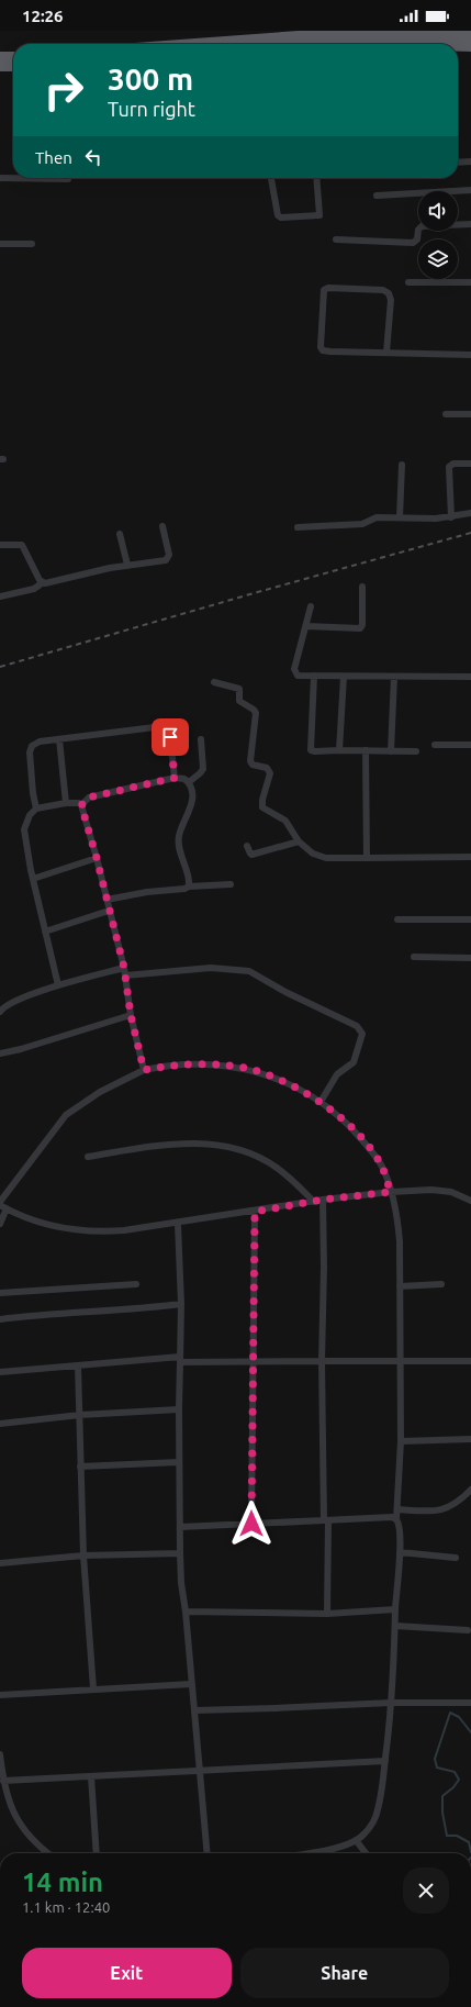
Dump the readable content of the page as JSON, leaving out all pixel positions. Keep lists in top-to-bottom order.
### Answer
{
  "page": {
    "status": "12:26",
    "turn": ["300 m", "Turn right"],
    "then": "Then",
    "heading": ["14 min", "1.1 km · 12:40"],
    "buttons": ["Exit", "Share"]
  }
}
